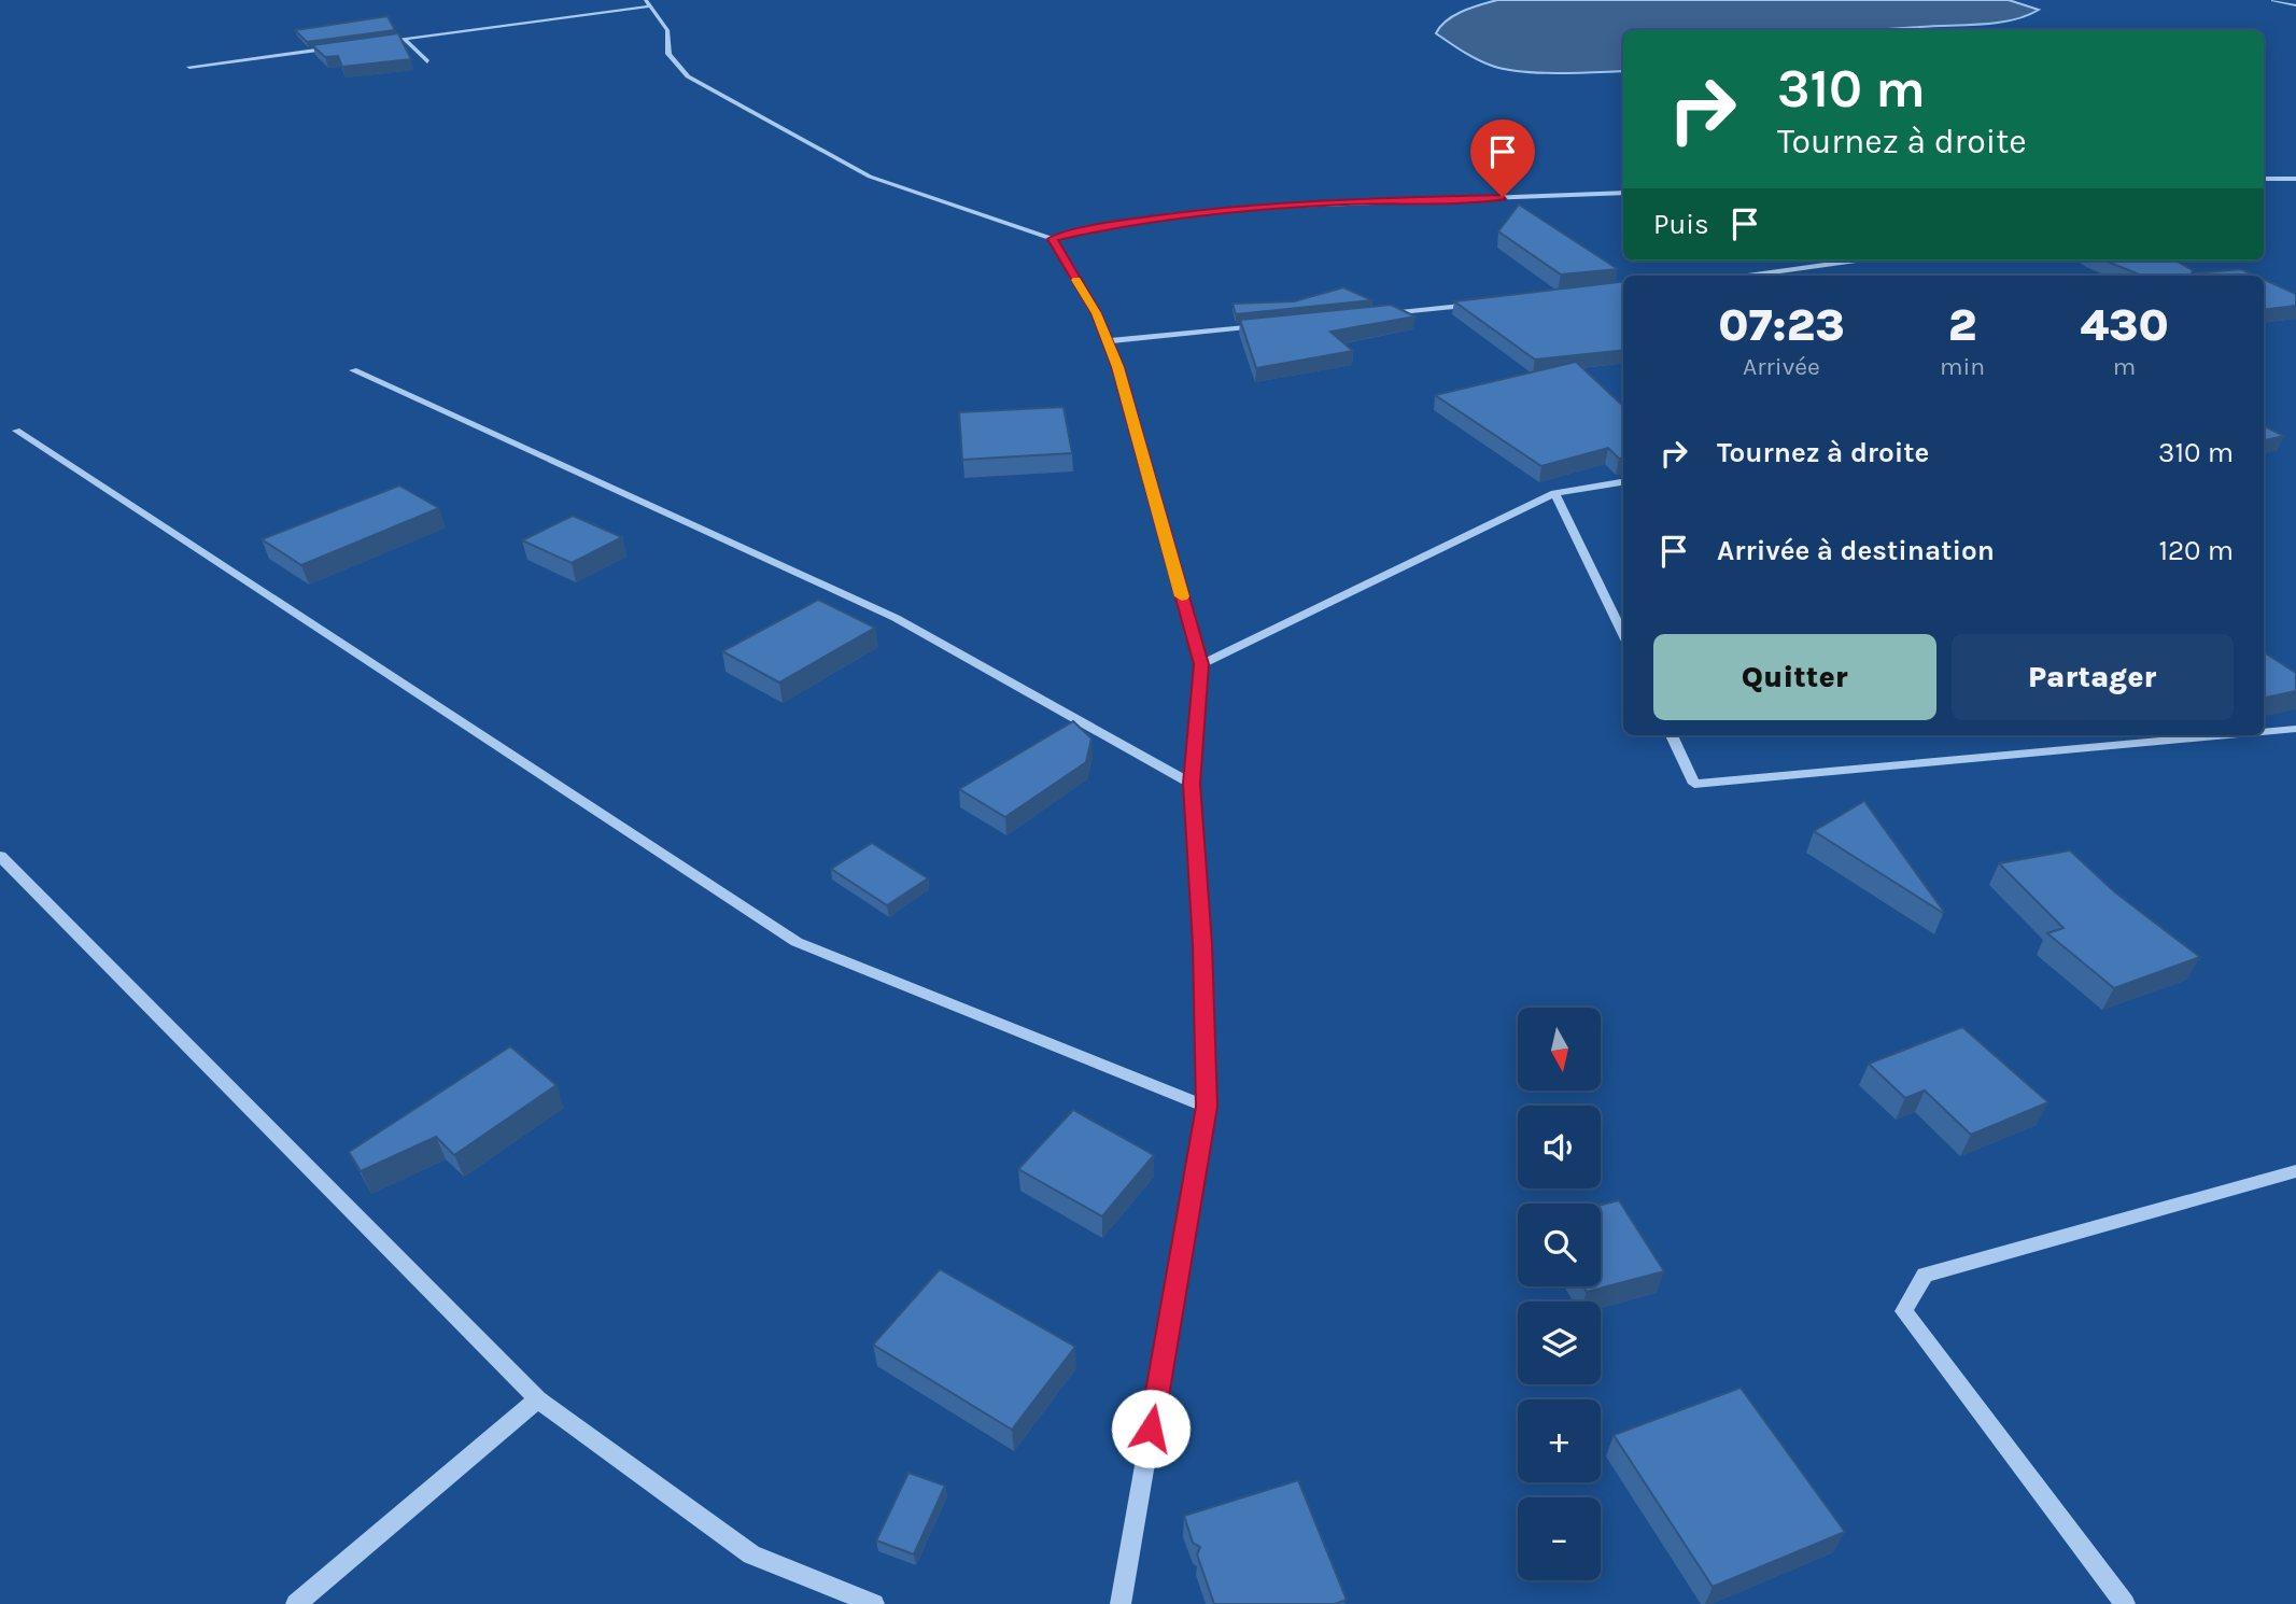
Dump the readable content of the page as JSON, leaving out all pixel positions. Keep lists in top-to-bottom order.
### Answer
{
  "north": "bottom",
  "page": {
    "turn": ["310 m", "Tournez à droite"],
    "then": "Puis",
    "eta": [
      "07:23",
      "Arrivée",
      "2",
      "min",
      "430",
      "m"
    ],
    "list": [
      {
        "name": "Tournez à droite",
        "value": "310 m"
      },
      {
        "name": "Arrivée à destination",
        "value": "120 m"
      }
    ],
    "buttons": ["Quitter", "Partager"],
    "map_buttons": ["+", "−"]
  }
}
